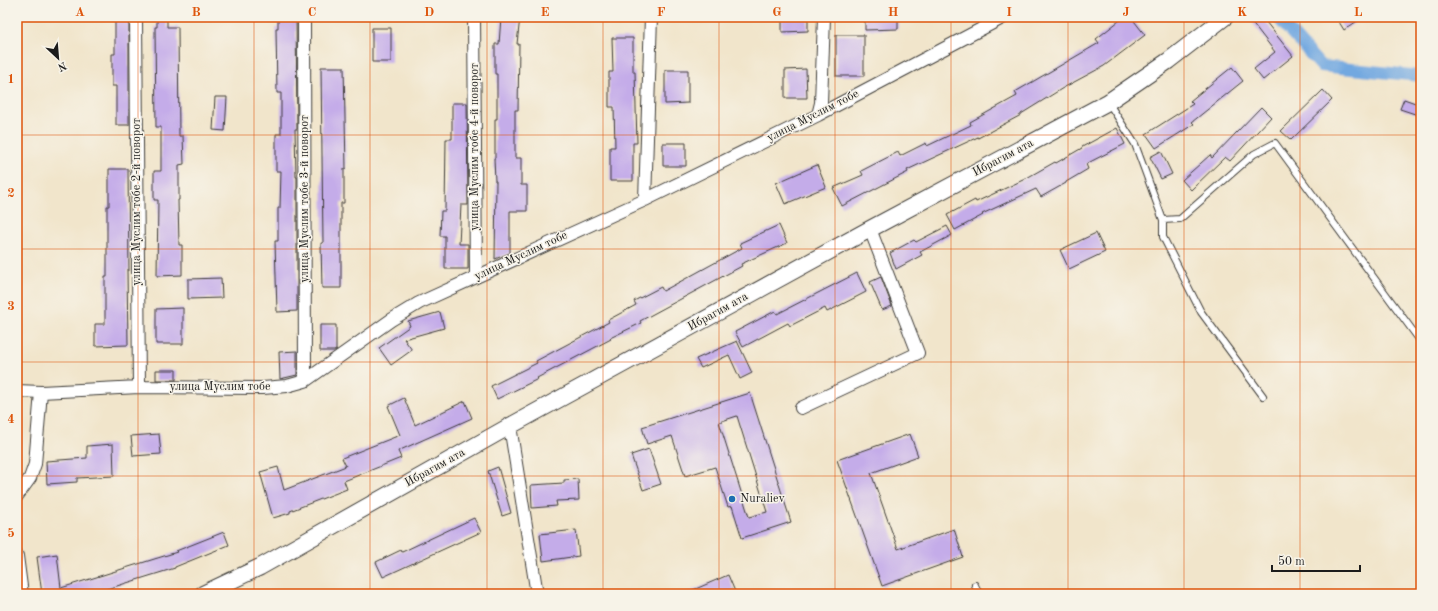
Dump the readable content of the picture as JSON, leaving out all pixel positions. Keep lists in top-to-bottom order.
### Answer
{
  "streets": {
    "street": [
      "улица Муслим тобе",
      "улица Муслим тобе 4-й поворот",
      "Ибрагим ата",
      "улица Муслим тобе 3-й поворот",
      "улица Муслим тобе 2-й поворот"
    ]
  },
  "crossings": [
    ["улица Муслим тобе", "улица Муслим тобе 4-й поворот"],
    ["улица Муслим тобе", "улица Муслим тобе 3-й поворот"],
    ["улица Муслим тобе", "улица Муслим тобе 2-й поворот"]
  ],
  "places": ["Nuraliev"],
  "scale_bar": "50 m",
  "north": "bottom right",
  "grid": {
    "columns": [
      "A",
      "B",
      "C",
      "D",
      "E",
      "F",
      "G",
      "H",
      "I",
      "J",
      "K",
      "L"
    ],
    "rows": [
      "1",
      "2",
      "3",
      "4",
      "5"
    ]
  }
}
